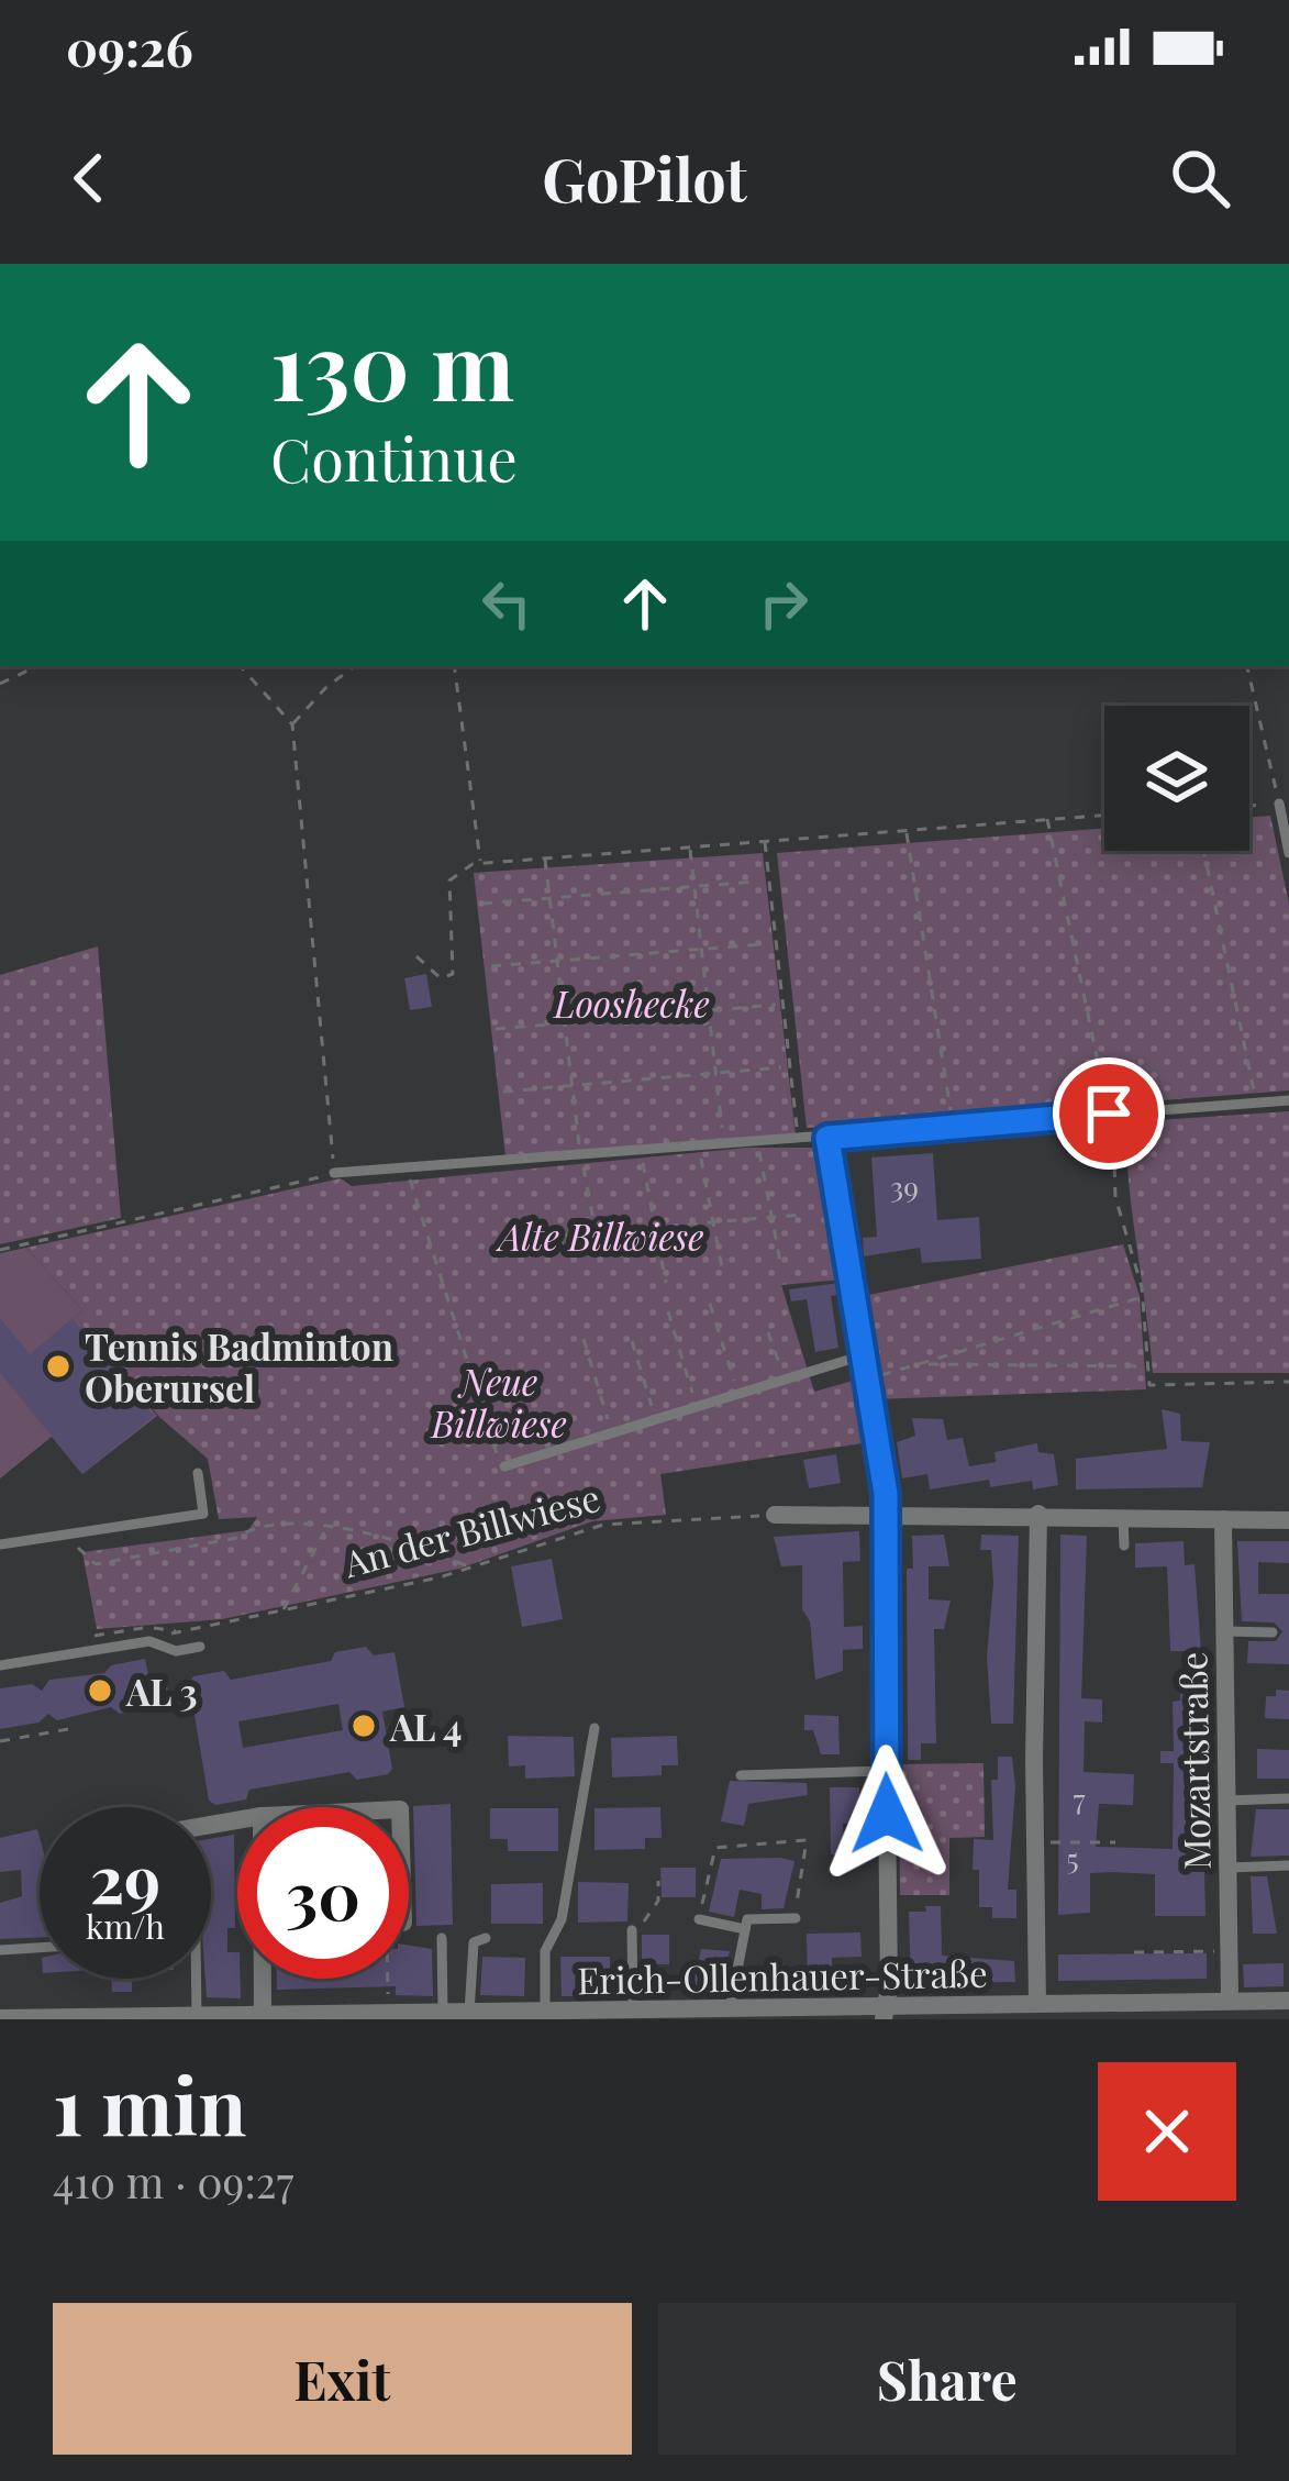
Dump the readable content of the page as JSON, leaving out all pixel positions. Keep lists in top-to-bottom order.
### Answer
{
  "streets": {
    "street": ["Mozartstraße", "Erich-Ollenhauer-Straße"],
    "path": ["An der Billwiese"]
  },
  "crossings": [
    ["Mozartstraße", "Erich-Ollenhauer-Straße"]
  ],
  "parks": ["Looshecke", "Alte Billwiese", "Neue Billwiese"],
  "places": ["Tennis Badminton Oberursel", "AL 3", "AL 4"],
  "house_numbers": ["39", "7", "5"],
  "page": {
    "status": "09:26",
    "header": "GoPilot",
    "turn": ["130 m", "Continue"],
    "speed": "29 km/h",
    "limit": "30",
    "heading": ["1 min", "410 m · 09:27"],
    "buttons": ["Exit", "Share"]
  }
}
